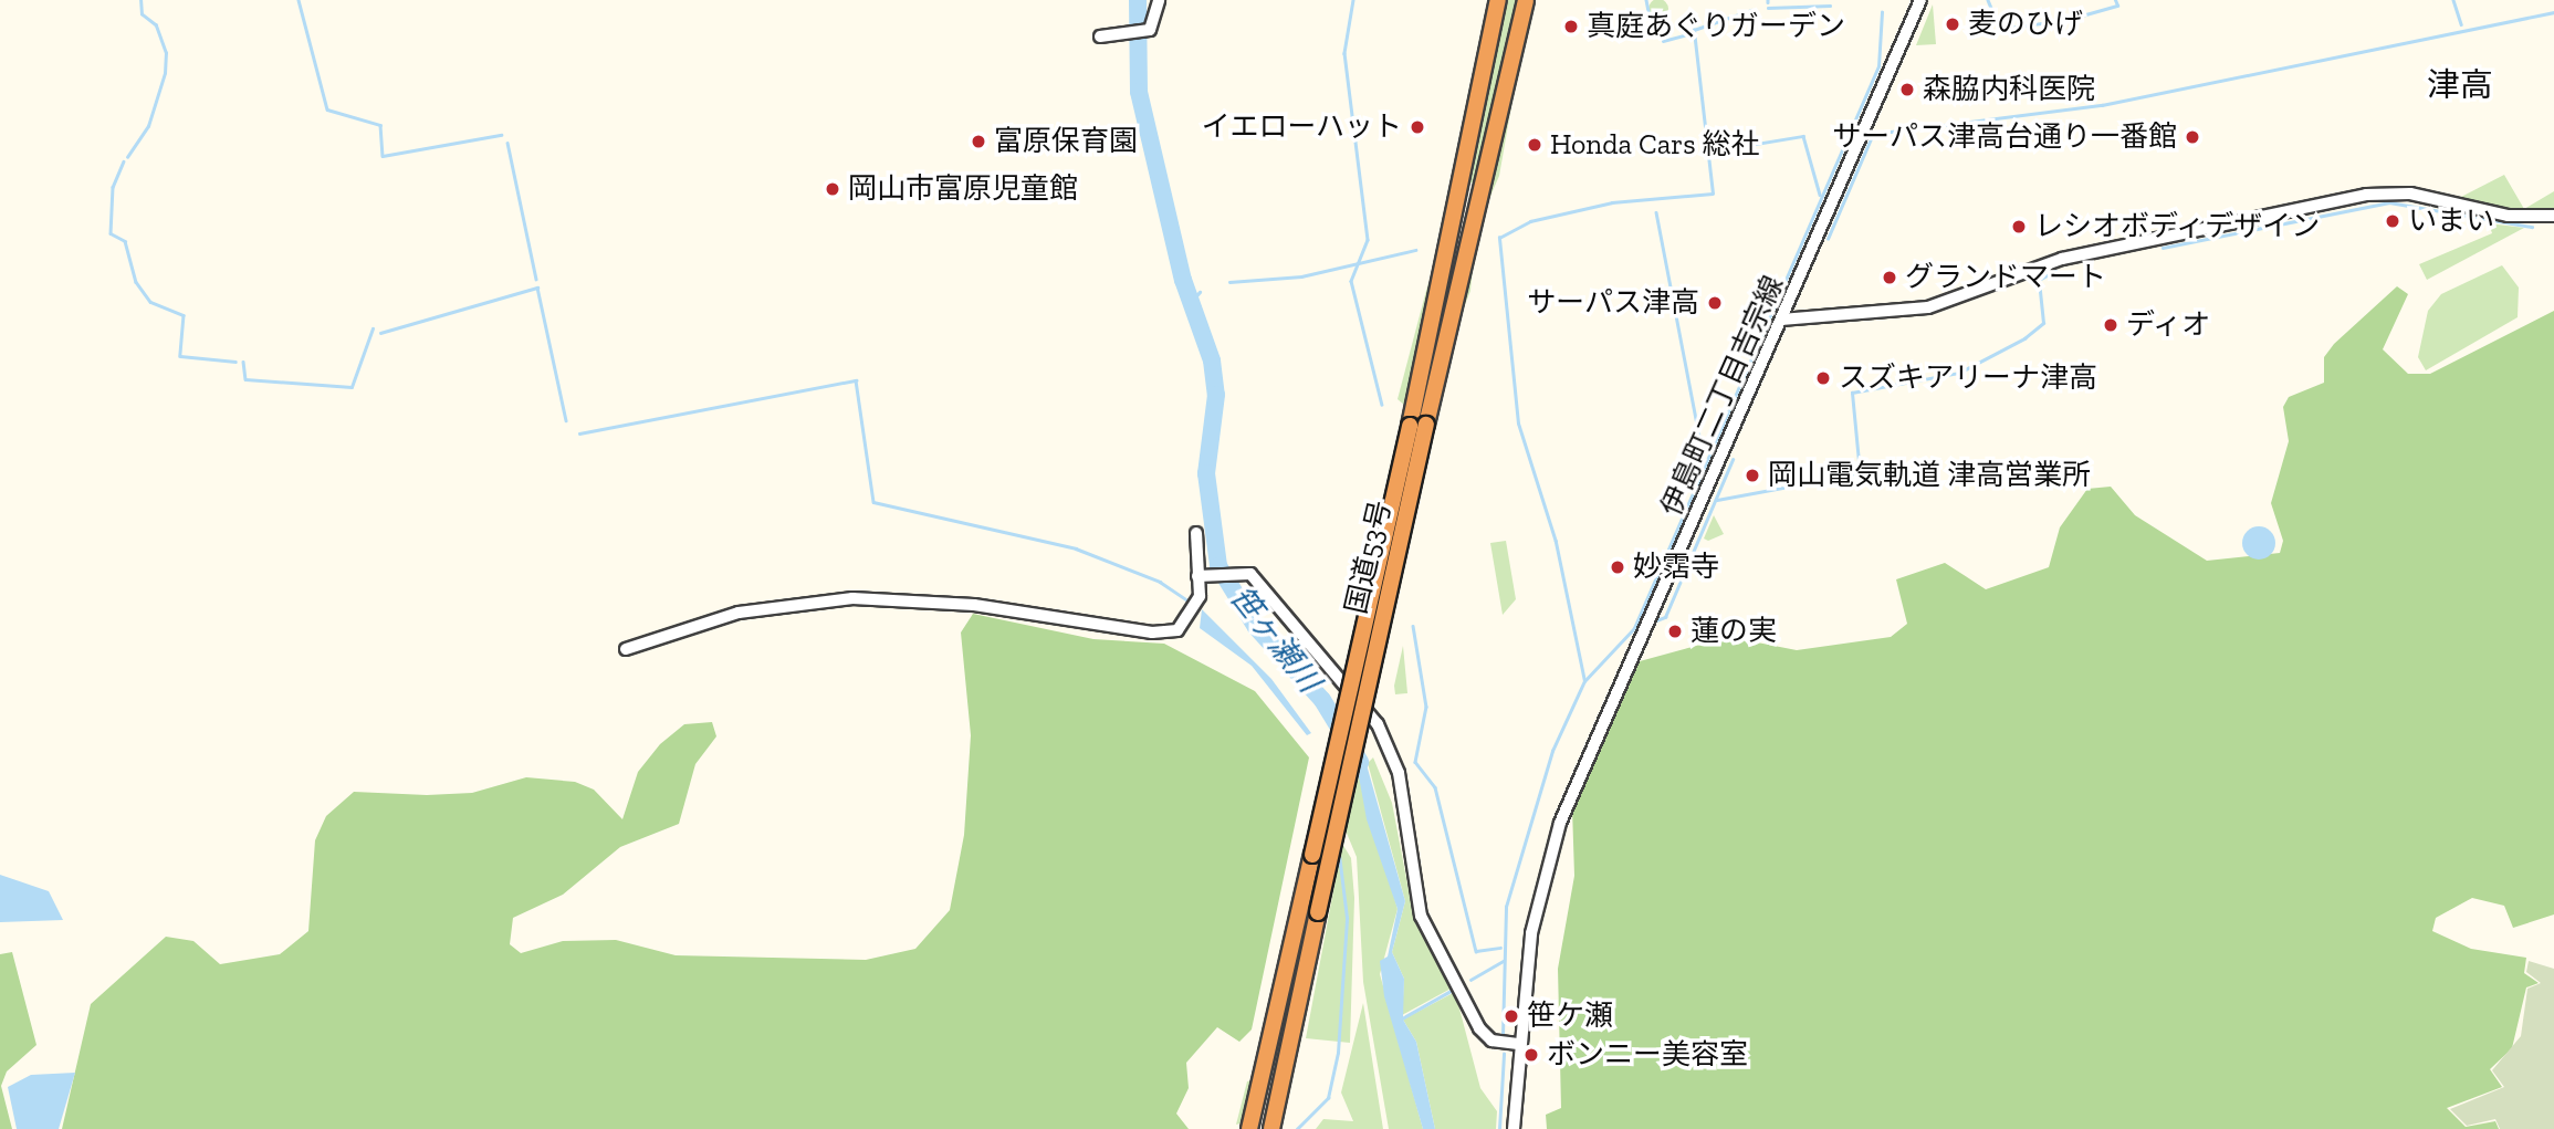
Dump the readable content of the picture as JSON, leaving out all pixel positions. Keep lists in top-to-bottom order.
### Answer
{
  "streets": {
    "highway": ["国道53号"],
    "street": ["伊島町二丁目吉宗線"]
  },
  "districts": ["津高"],
  "water": ["笹ヶ瀬川"],
  "places": [
    "麦のひげ",
    "真庭あぐりガーデン",
    "森脇内科医院",
    "イエローハット",
    "サーパス津高台通り一番館",
    "富原保育園",
    "Honda Cars 総社",
    "岡山市富原児童館",
    "いまい",
    "レシオボディデザイン",
    "グランドマート",
    "サーパス津高",
    "ディオ",
    "スズキアリーナ津高",
    "岡山電気軌道 津高営業所",
    "妙霑寺",
    "蓮の実",
    "笹ケ瀬",
    "ボンニー美容室"
  ]
}
